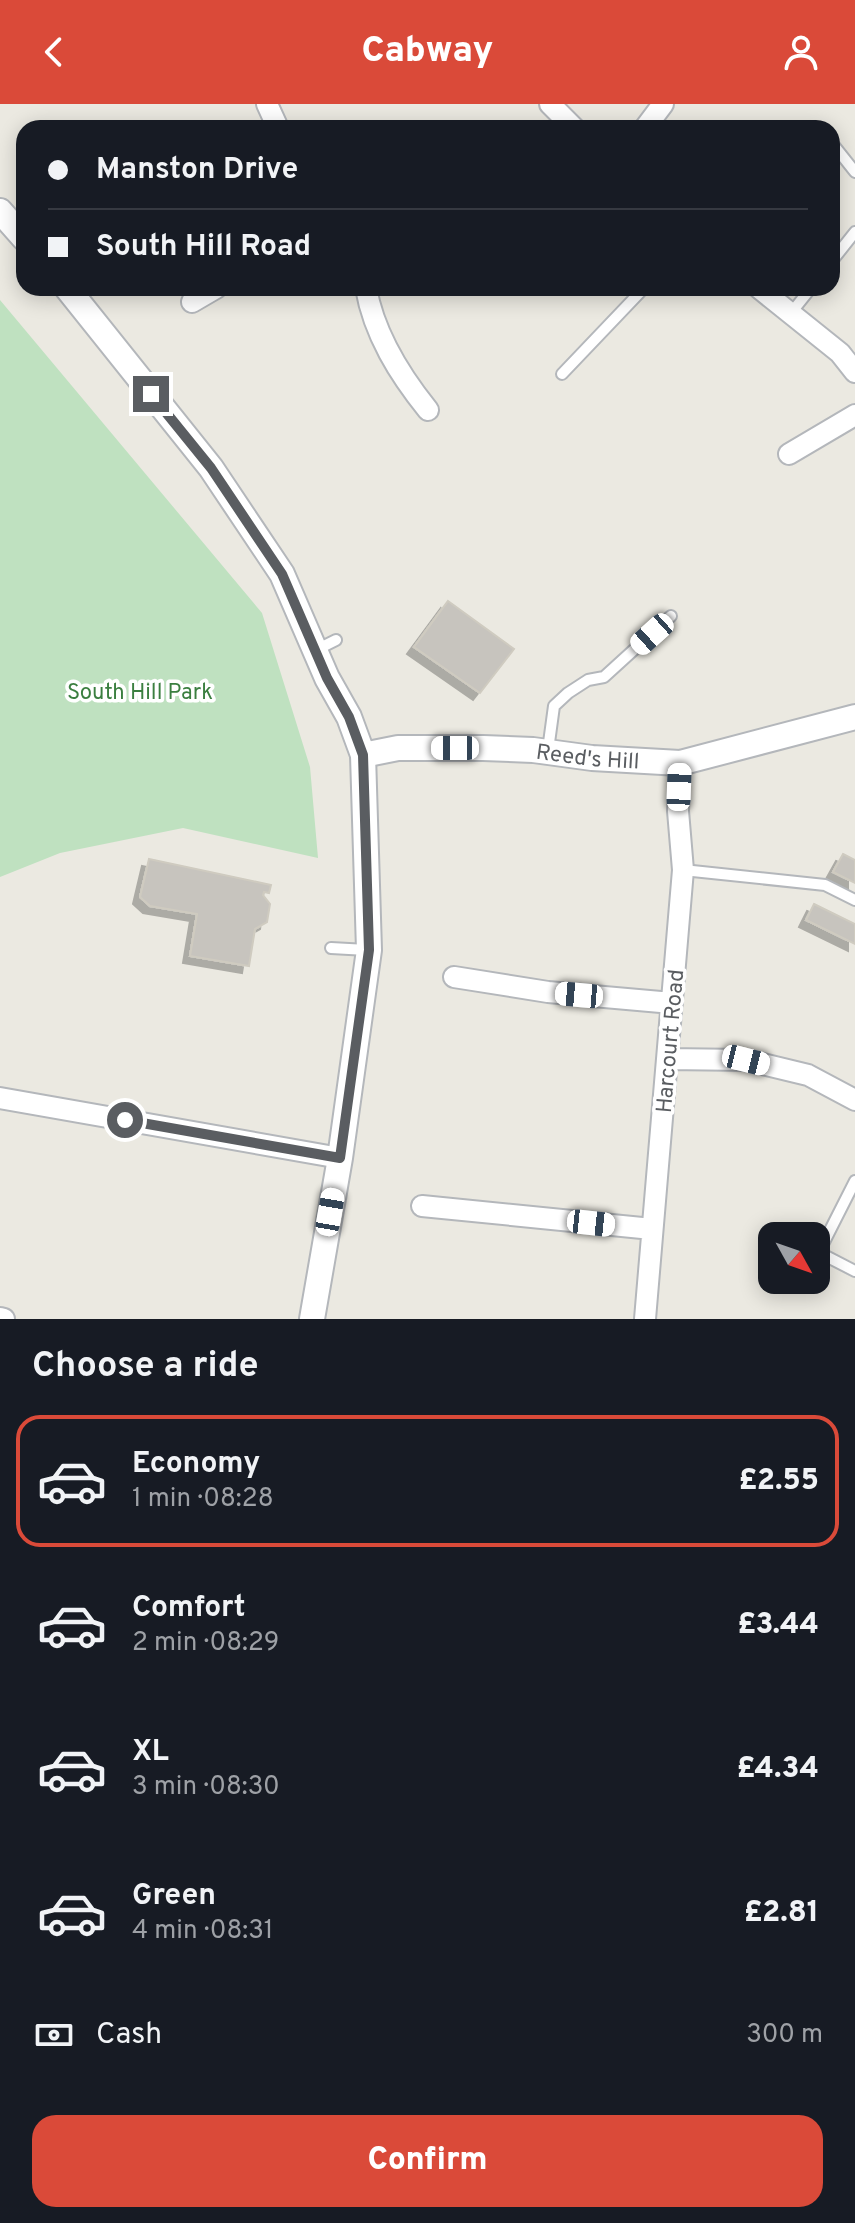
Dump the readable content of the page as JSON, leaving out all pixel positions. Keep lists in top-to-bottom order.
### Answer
{
  "streets": {
    "street": ["Reed's Hill", "Harcourt Road"]
  },
  "crossings": [
    ["Reed's Hill", "Harcourt Road"]
  ],
  "parks": ["South Hill Park"],
  "north": "bottom right",
  "page": {
    "header": "Cabway",
    "banner": ["Manston Drive", "South Hill Road"],
    "heading": "Choose a ride",
    "list": [
      {
        "name": "Economy",
        "note": "1 min · 08:28",
        "value": "£2.55"
      },
      {
        "name": "Comfort",
        "note": "2 min · 08:29",
        "value": "£3.44"
      },
      {
        "name": "XL",
        "note": "3 min · 08:30",
        "value": "£4.34"
      },
      {
        "name": "Green",
        "note": "4 min · 08:31",
        "value": "£2.81"
      }
    ],
    "pay": ["Cash", "300 m"],
    "buttons": "Confirm"
  }
}
